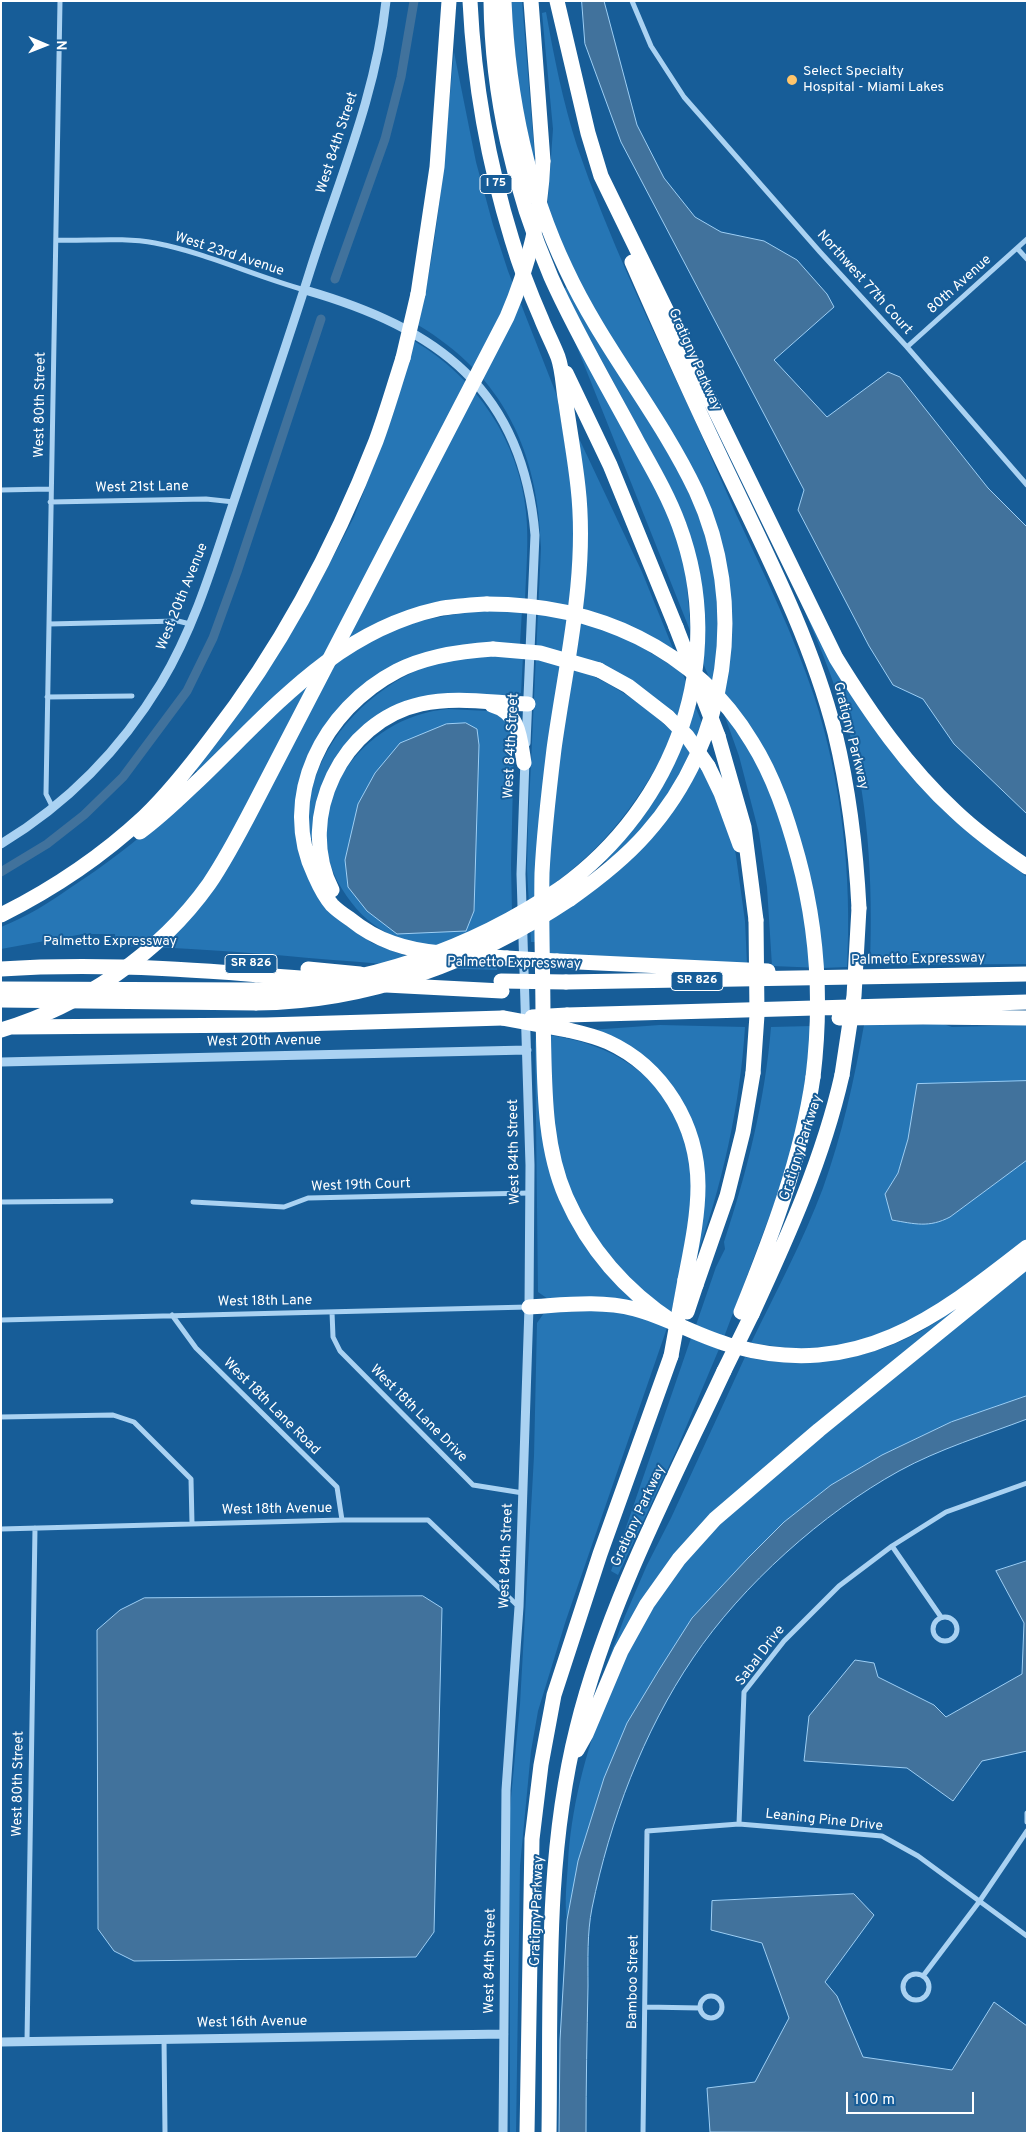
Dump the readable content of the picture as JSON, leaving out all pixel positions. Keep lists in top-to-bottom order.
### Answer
{
  "streets": {
    "highway": [
      "I 75",
      "Gratigny Parkway",
      "Palmetto Expressway",
      "SR 826"
    ],
    "street": [
      "West 84th Street",
      "West 23rd Avenue",
      "Northwest 77th Court",
      "80th Avenue",
      "West 80th Street",
      "West 21st Lane",
      "West 20th Avenue",
      "West 19th Court",
      "West 18th Lane",
      "West 18th Lane Road",
      "West 18th Lane Drive",
      "West 18th Avenue",
      "Sabal Drive",
      "Leaning Pine Drive",
      "Bamboo Street",
      "West 16th Avenue"
    ]
  },
  "crossings": [
    ["West 84th Street", "West 23rd Avenue"],
    ["West 84th Street", "West 21st Lane"],
    ["West 84th Street", "West 20th Avenue"],
    ["West 84th Street", "West 19th Court"],
    ["West 84th Street", "West 18th Lane"],
    ["West 84th Street", "West 18th Lane Drive"],
    ["West 84th Street", "West 18th Avenue"],
    ["West 84th Street", "West 16th Avenue"],
    ["I 75", "Gratigny Parkway"],
    ["West 23rd Avenue", "West 80th Street"],
    ["Northwest 77th Court", "80th Avenue"],
    ["West 80th Street", "West 21st Lane"],
    ["West 80th Street", "West 20th Avenue"],
    ["West 80th Street", "West 18th Avenue"],
    ["West 80th Street", "West 16th Avenue"],
    ["West 21st Lane", "West 20th Avenue"],
    ["West 18th Lane", "West 18th Lane Road"],
    ["West 18th Lane", "West 18th Lane Drive"],
    ["West 18th Lane Road", "West 18th Avenue"],
    ["Sabal Drive", "Leaning Pine Drive"],
    ["Leaning Pine Drive", "Bamboo Street"]
  ],
  "places": ["Select Specialty Hospital - Miami Lakes"],
  "scale_bar": "100 m",
  "north": "right"
}
